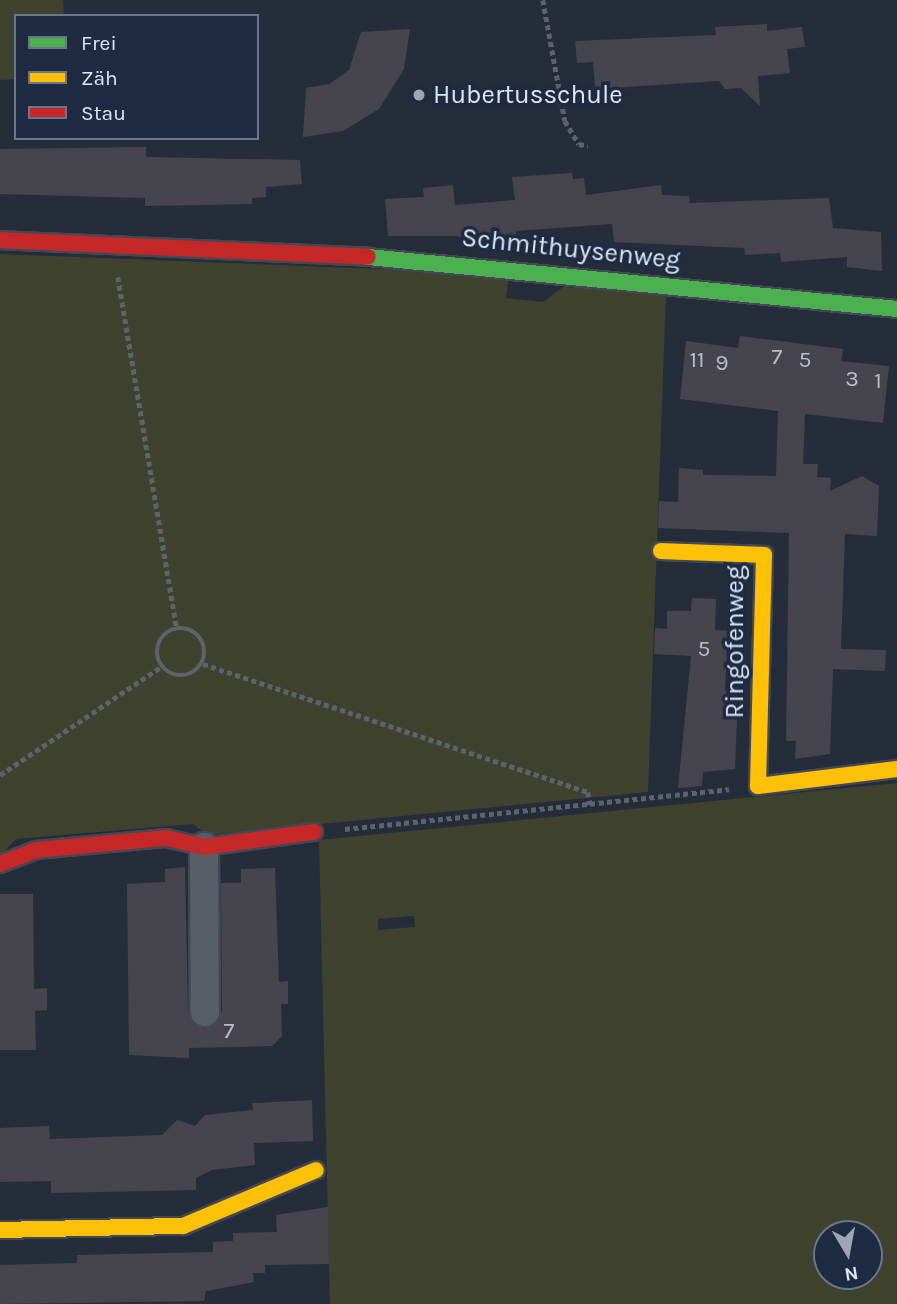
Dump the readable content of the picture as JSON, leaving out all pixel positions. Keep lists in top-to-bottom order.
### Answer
{
  "streets": {
    "street": ["Schmithuysenweg", "Ringofenweg"]
  },
  "places": ["Hubertusschule"],
  "house_numbers": [
    "7",
    "11",
    "5",
    "9",
    "3",
    "1",
    "5",
    "7"
  ],
  "legend": ["Frei", "Zäh", "Stau"],
  "north": "bottom"
}
